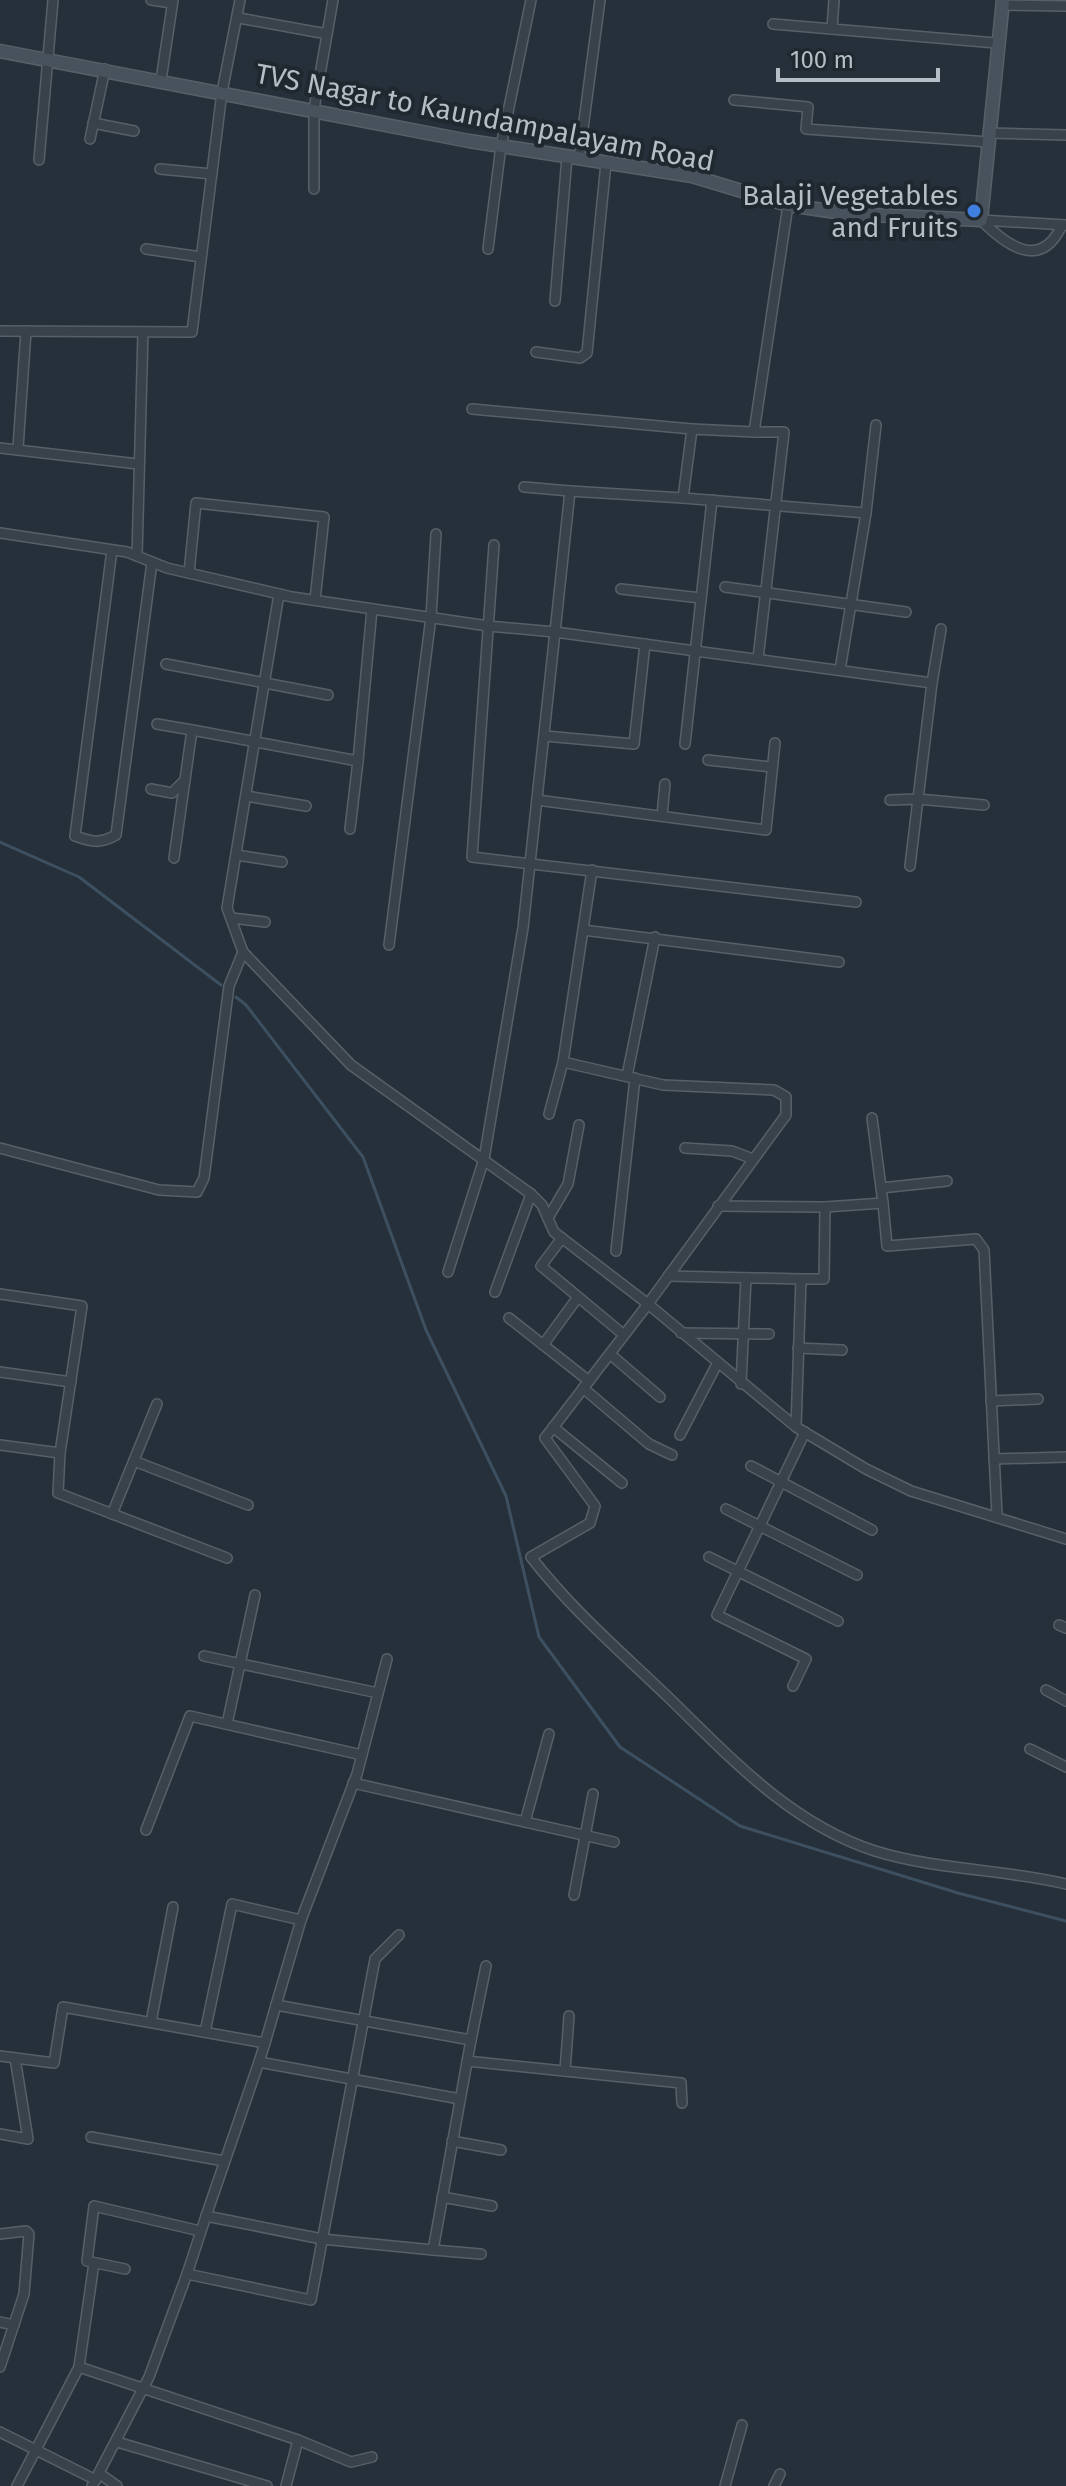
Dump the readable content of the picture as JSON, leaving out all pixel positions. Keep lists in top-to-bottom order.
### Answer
{
  "streets": {
    "street": ["TVS Nagar to Kaundampalayam Road"]
  },
  "places": ["Balaji Vegetables and Fruits"],
  "scale_bar": "100 m"
}
